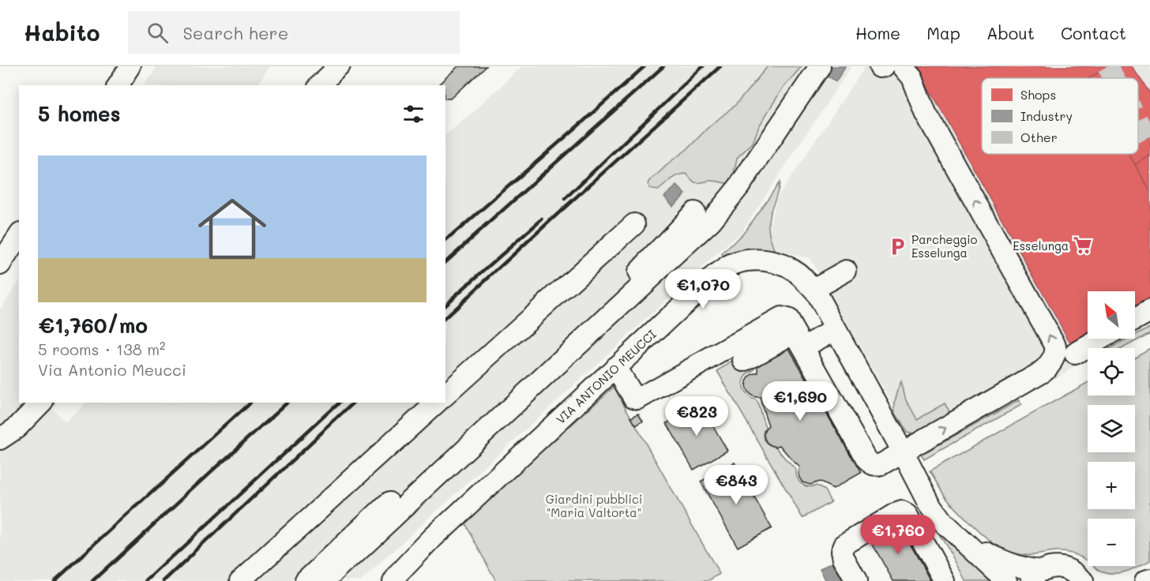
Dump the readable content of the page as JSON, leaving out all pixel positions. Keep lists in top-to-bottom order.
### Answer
{
  "streets": {
    "street": ["VIA ANTONIO MEUCCI"]
  },
  "parks": ["Giardini pubblici \"Maria Valtorta\""],
  "places": {
    "supermarket": ["Esselunga"],
    "parking": ["Parcheggio Esselunga"]
  },
  "legend": ["Shops", "Industry", "Other"],
  "north": "top left",
  "page": {
    "header": "Habito",
    "search": "Search here",
    "nav": [
      "Home",
      "Map",
      "About",
      "Contact"
    ],
    "heading": "5 homes",
    "list": [
      {
        "name": "€1,760/mo",
        "note": "5 rooms · 138 m² · Via Antonio Meucci"
      }
    ],
    "price": [
      "€1,070",
      "€1,690",
      "€823",
      "€843",
      "€1,760"
    ],
    "map_buttons": ["+", "−"]
  }
}
